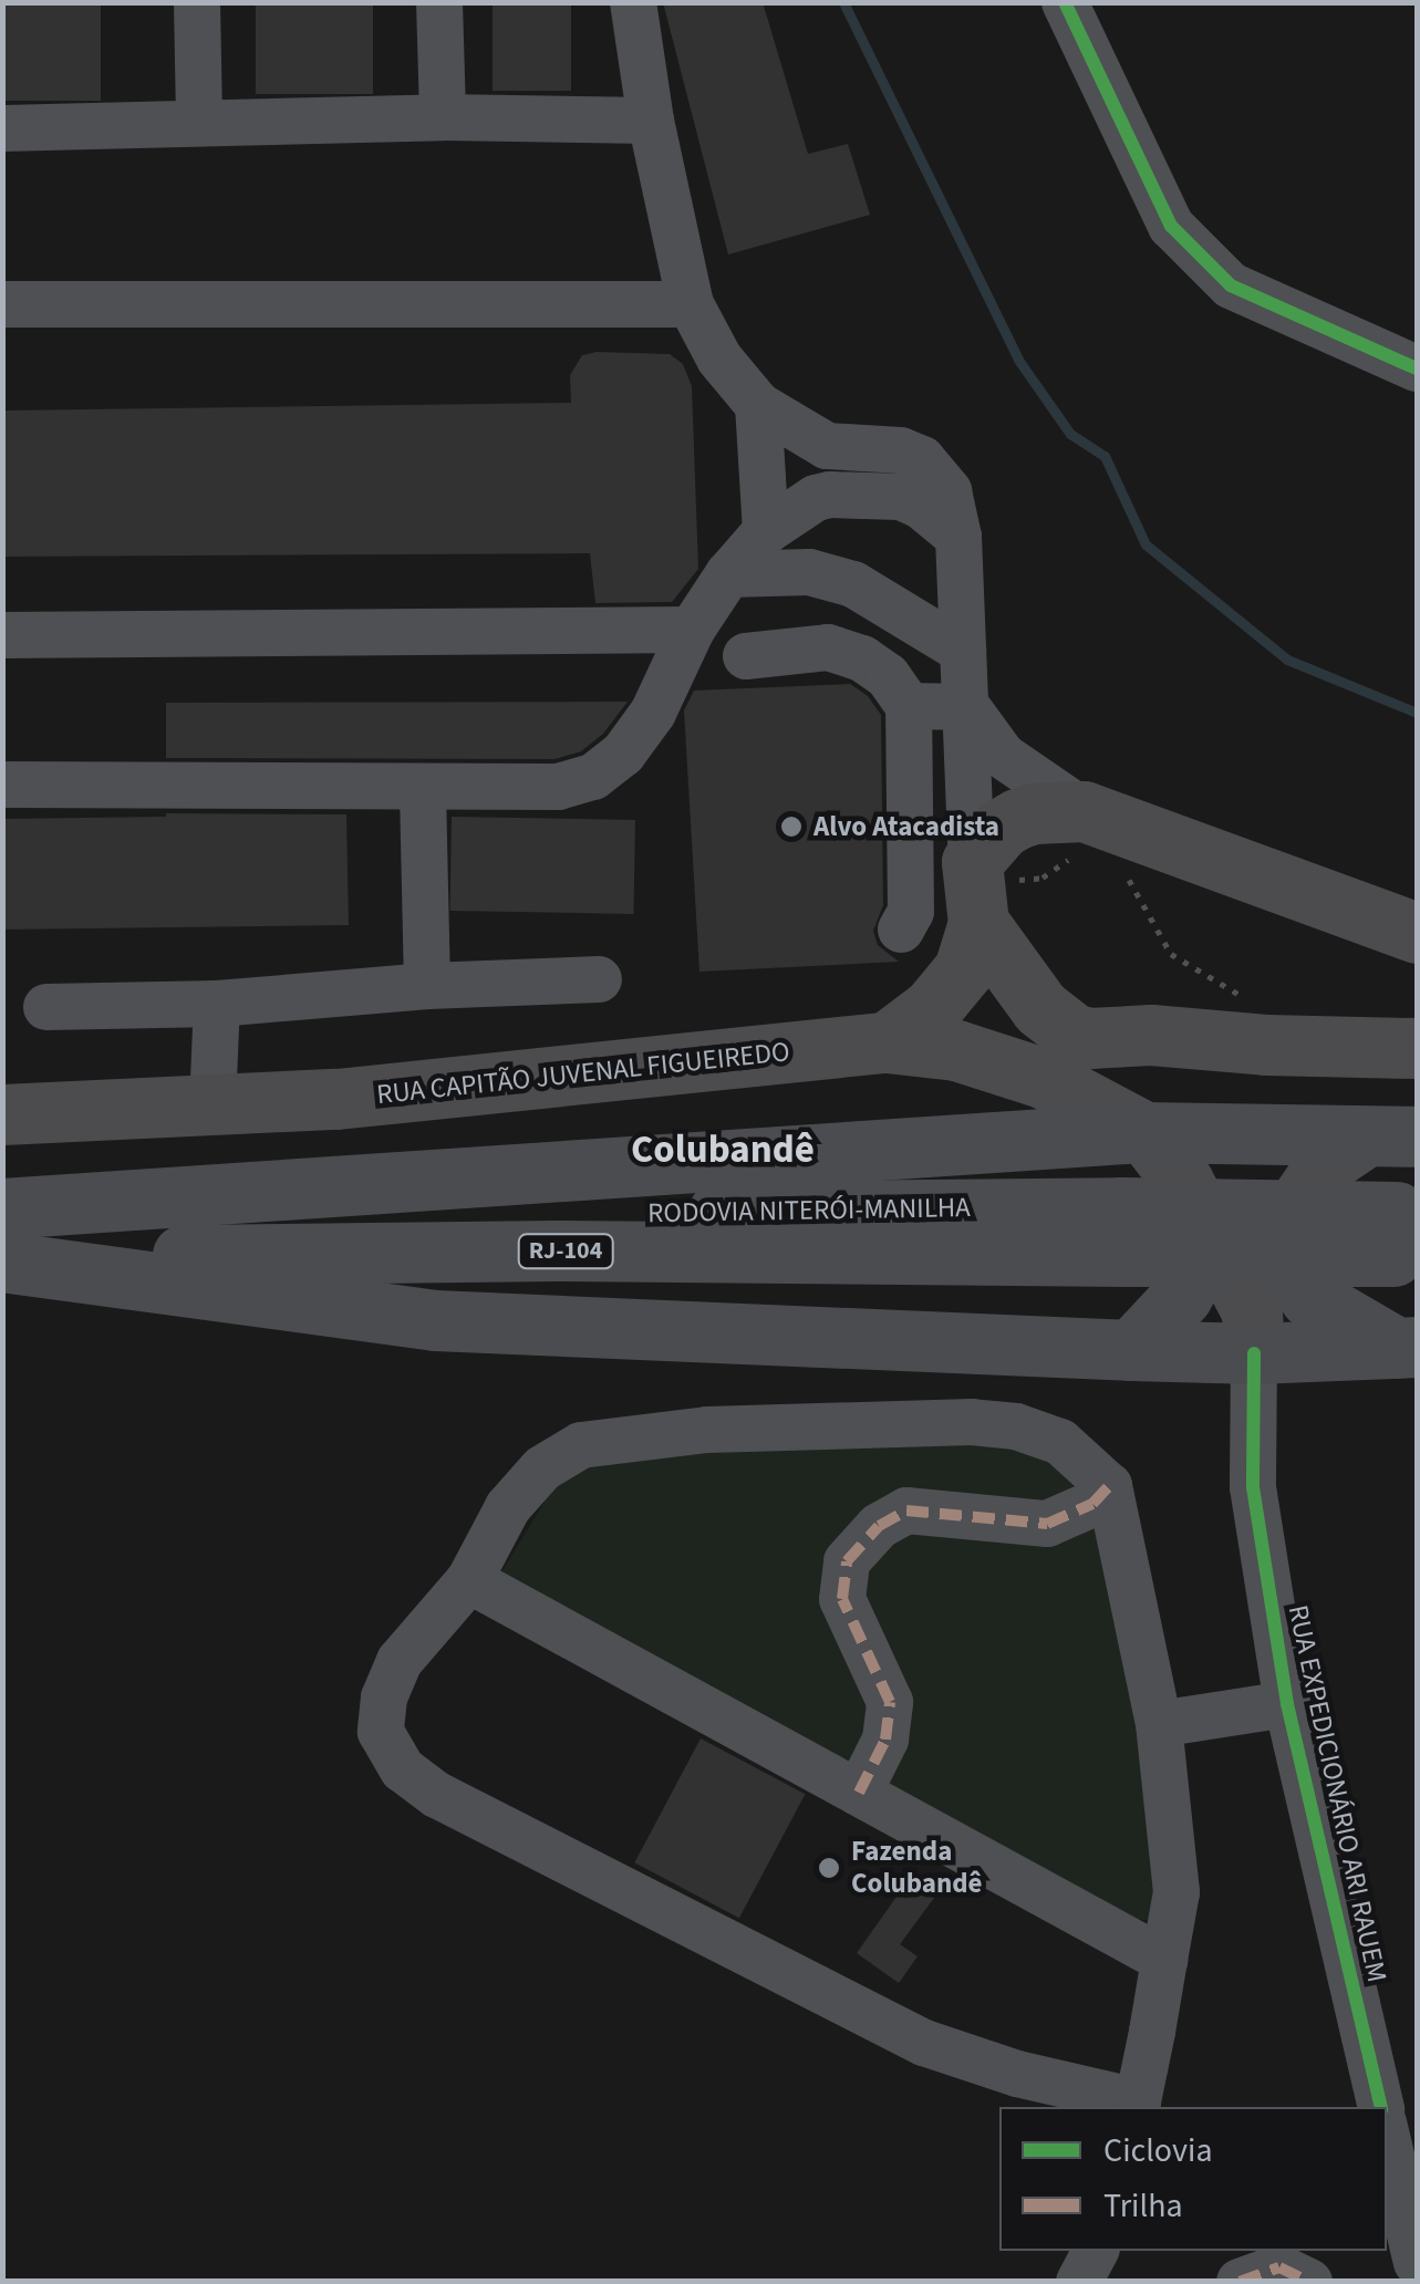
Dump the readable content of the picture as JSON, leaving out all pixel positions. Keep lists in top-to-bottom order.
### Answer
{
  "streets": {
    "highway": ["RODOVIA NITERÓI-MANILHA", "RJ-104"],
    "main road": ["RUA CAPITÃO JUVENAL FIGUEIREDO", "RUA EXPEDICIONÁRIO ARI RAUEM"]
  },
  "crossings": [
    ["RUA CAPITÃO JUVENAL FIGUEIREDO", "RUA EXPEDICIONÁRIO ARI RAUEM"]
  ],
  "districts": ["Colubandê"],
  "places": ["Alvo Atacadista", "Fazenda Colubandê"],
  "legend": ["Ciclovia", "Trilha"]
}
